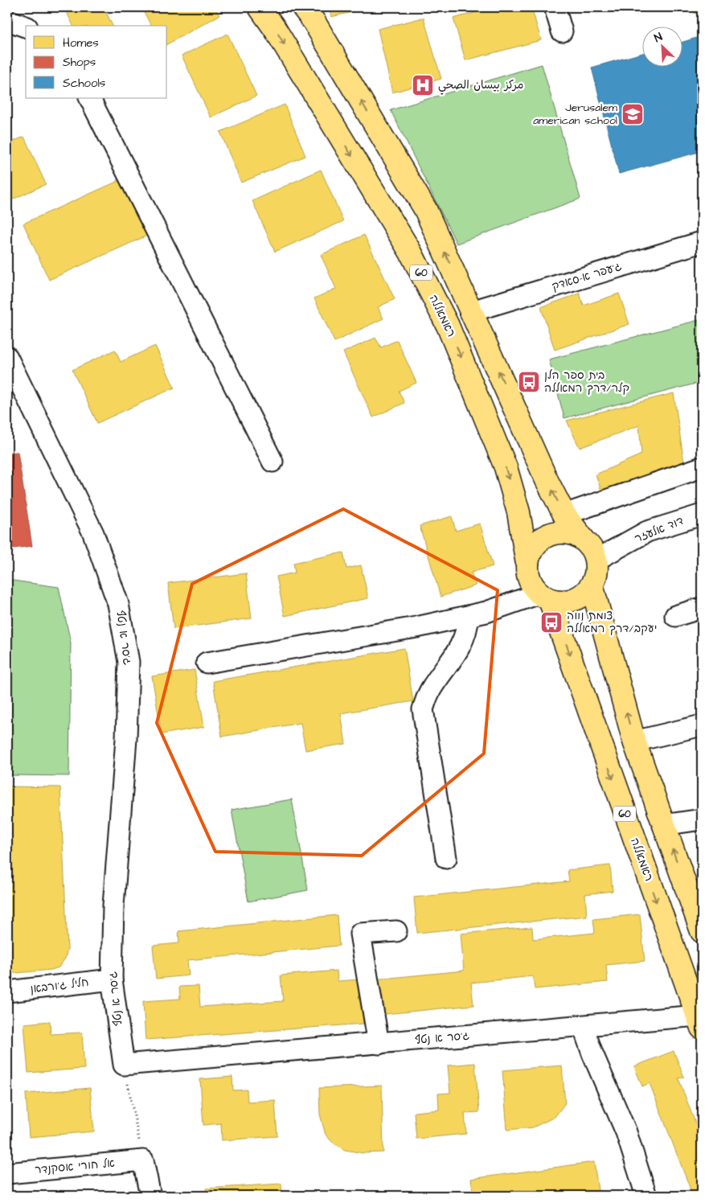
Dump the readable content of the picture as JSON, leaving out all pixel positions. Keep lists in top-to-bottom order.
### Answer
{
  "streets": {
    "highway": ["60", "ראמאללה"],
    "street": [
      "ג'עפר א-סאדק",
      "דוד אלעזר",
      "ג'סר א נטף",
      "חליל ג'ורבאן",
      "אל חורי אסקנדר"
    ]
  },
  "crossings": [
    ["60", "ראמאללה"],
    ["60", "דוד אלעזר"],
    ["ראמאללה", "דוד אלעזר"],
    ["ראמאללה", "ג'סר א נטף"],
    ["ג'סר א נטף", "חליל ג'ורבאן"]
  ],
  "places": {
    "hospital": ["مركز بيسان الصحي"],
    "school or university": ["Jerusalem american school"],
    "bus stop": ["בית ספר הלן קלר/דרך רמאללה", "צומת נווה יעקב/דרך רמאללה"]
  },
  "legend": ["Homes", "Shops", "Schools"],
  "north": "top left"
}
